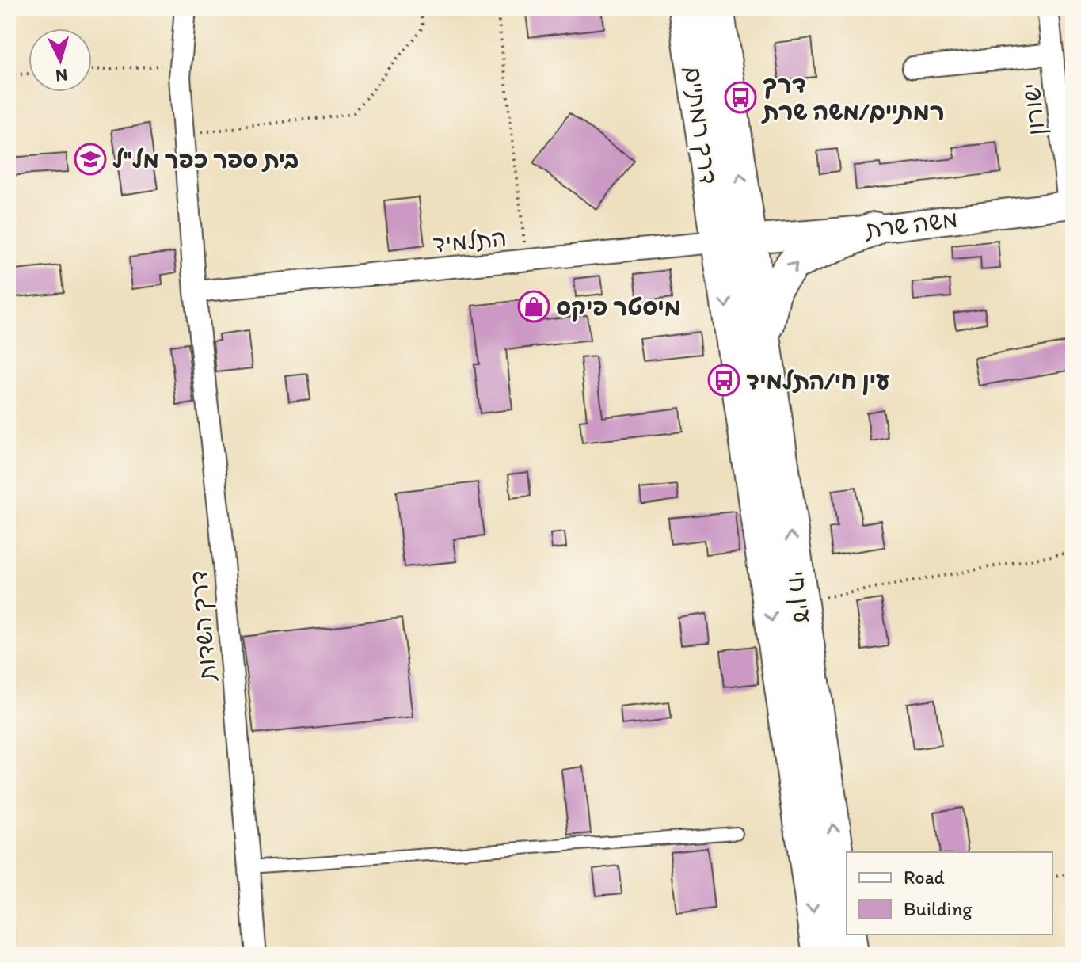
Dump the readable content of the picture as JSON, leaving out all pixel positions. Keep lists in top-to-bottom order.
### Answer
{
  "streets": {
    "main road": ["דרך רמתיים", "עין חי"],
    "street": [
      "ישורון",
      "משה שרת",
      "התלמיד",
      "דרך השדות"
    ]
  },
  "crossings": [
    ["ישורון", "משה שרת"],
    ["דרך רמתיים", "משה שרת"],
    ["דרך רמתיים", "התלמיד"],
    ["דרך רמתיים", "עין חי"],
    ["משה שרת", "התלמיד"],
    ["משה שרת", "עין חי"],
    ["התלמיד", "עין חי"],
    ["התלמיד", "דרך השדות"]
  ],
  "places": {
    "bus stop": ["דרך רמתיים/משה שרת", "עין חי/התלמיד"],
    "school or university": ["בית ספר כפר מל\"ל"],
    "shop": ["מיסטר פיקס"]
  },
  "legend": ["Road", "Building"],
  "north": "bottom"
}
